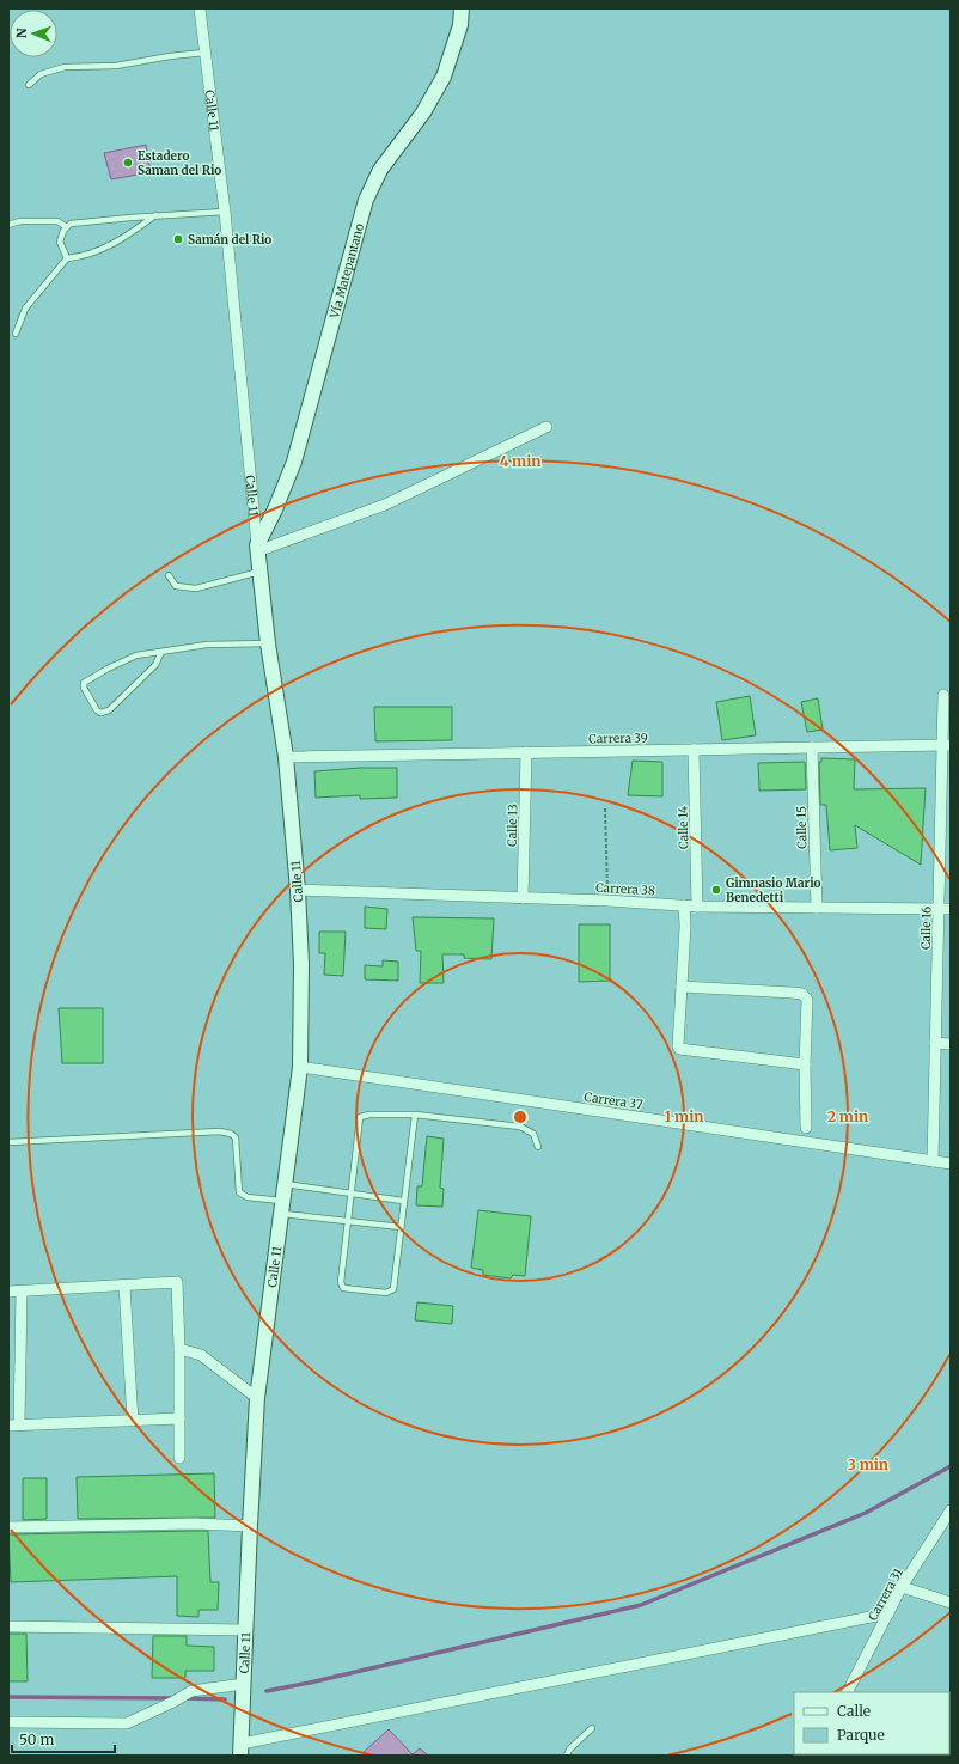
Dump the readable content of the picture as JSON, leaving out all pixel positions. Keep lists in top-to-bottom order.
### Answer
{
  "streets": {
    "main road": ["Calle 11", "Vía Matepantano"],
    "street": [
      "Carrera 39",
      "Calle 13",
      "Calle 14",
      "Calle 15",
      "Carrera 38",
      "Calle 16",
      "Carrera 37",
      "Carrera 31"
    ]
  },
  "crossings": [
    ["Calle 11", "Vía Matepantano"],
    ["Calle 11", "Carrera 39"],
    ["Calle 11", "Carrera 38"],
    ["Calle 11", "Carrera 37"],
    ["Carrera 39", "Calle 13"],
    ["Carrera 39", "Calle 14"],
    ["Carrera 39", "Calle 15"],
    ["Carrera 39", "Calle 16"],
    ["Calle 13", "Carrera 38"],
    ["Calle 14", "Carrera 38"],
    ["Calle 15", "Carrera 38"],
    ["Carrera 38", "Calle 16"],
    ["Calle 16", "Carrera 37"]
  ],
  "places": ["Estadero Saman del Rio", "Samán del Rio", "Gimnasio Mario Benedetti"],
  "legend": ["Calle", "Parque"],
  "scale_bar": "50 m",
  "north": "left",
  "rings": [
    "4 min",
    "1 min",
    "2 min",
    "3 min"
  ]
}
